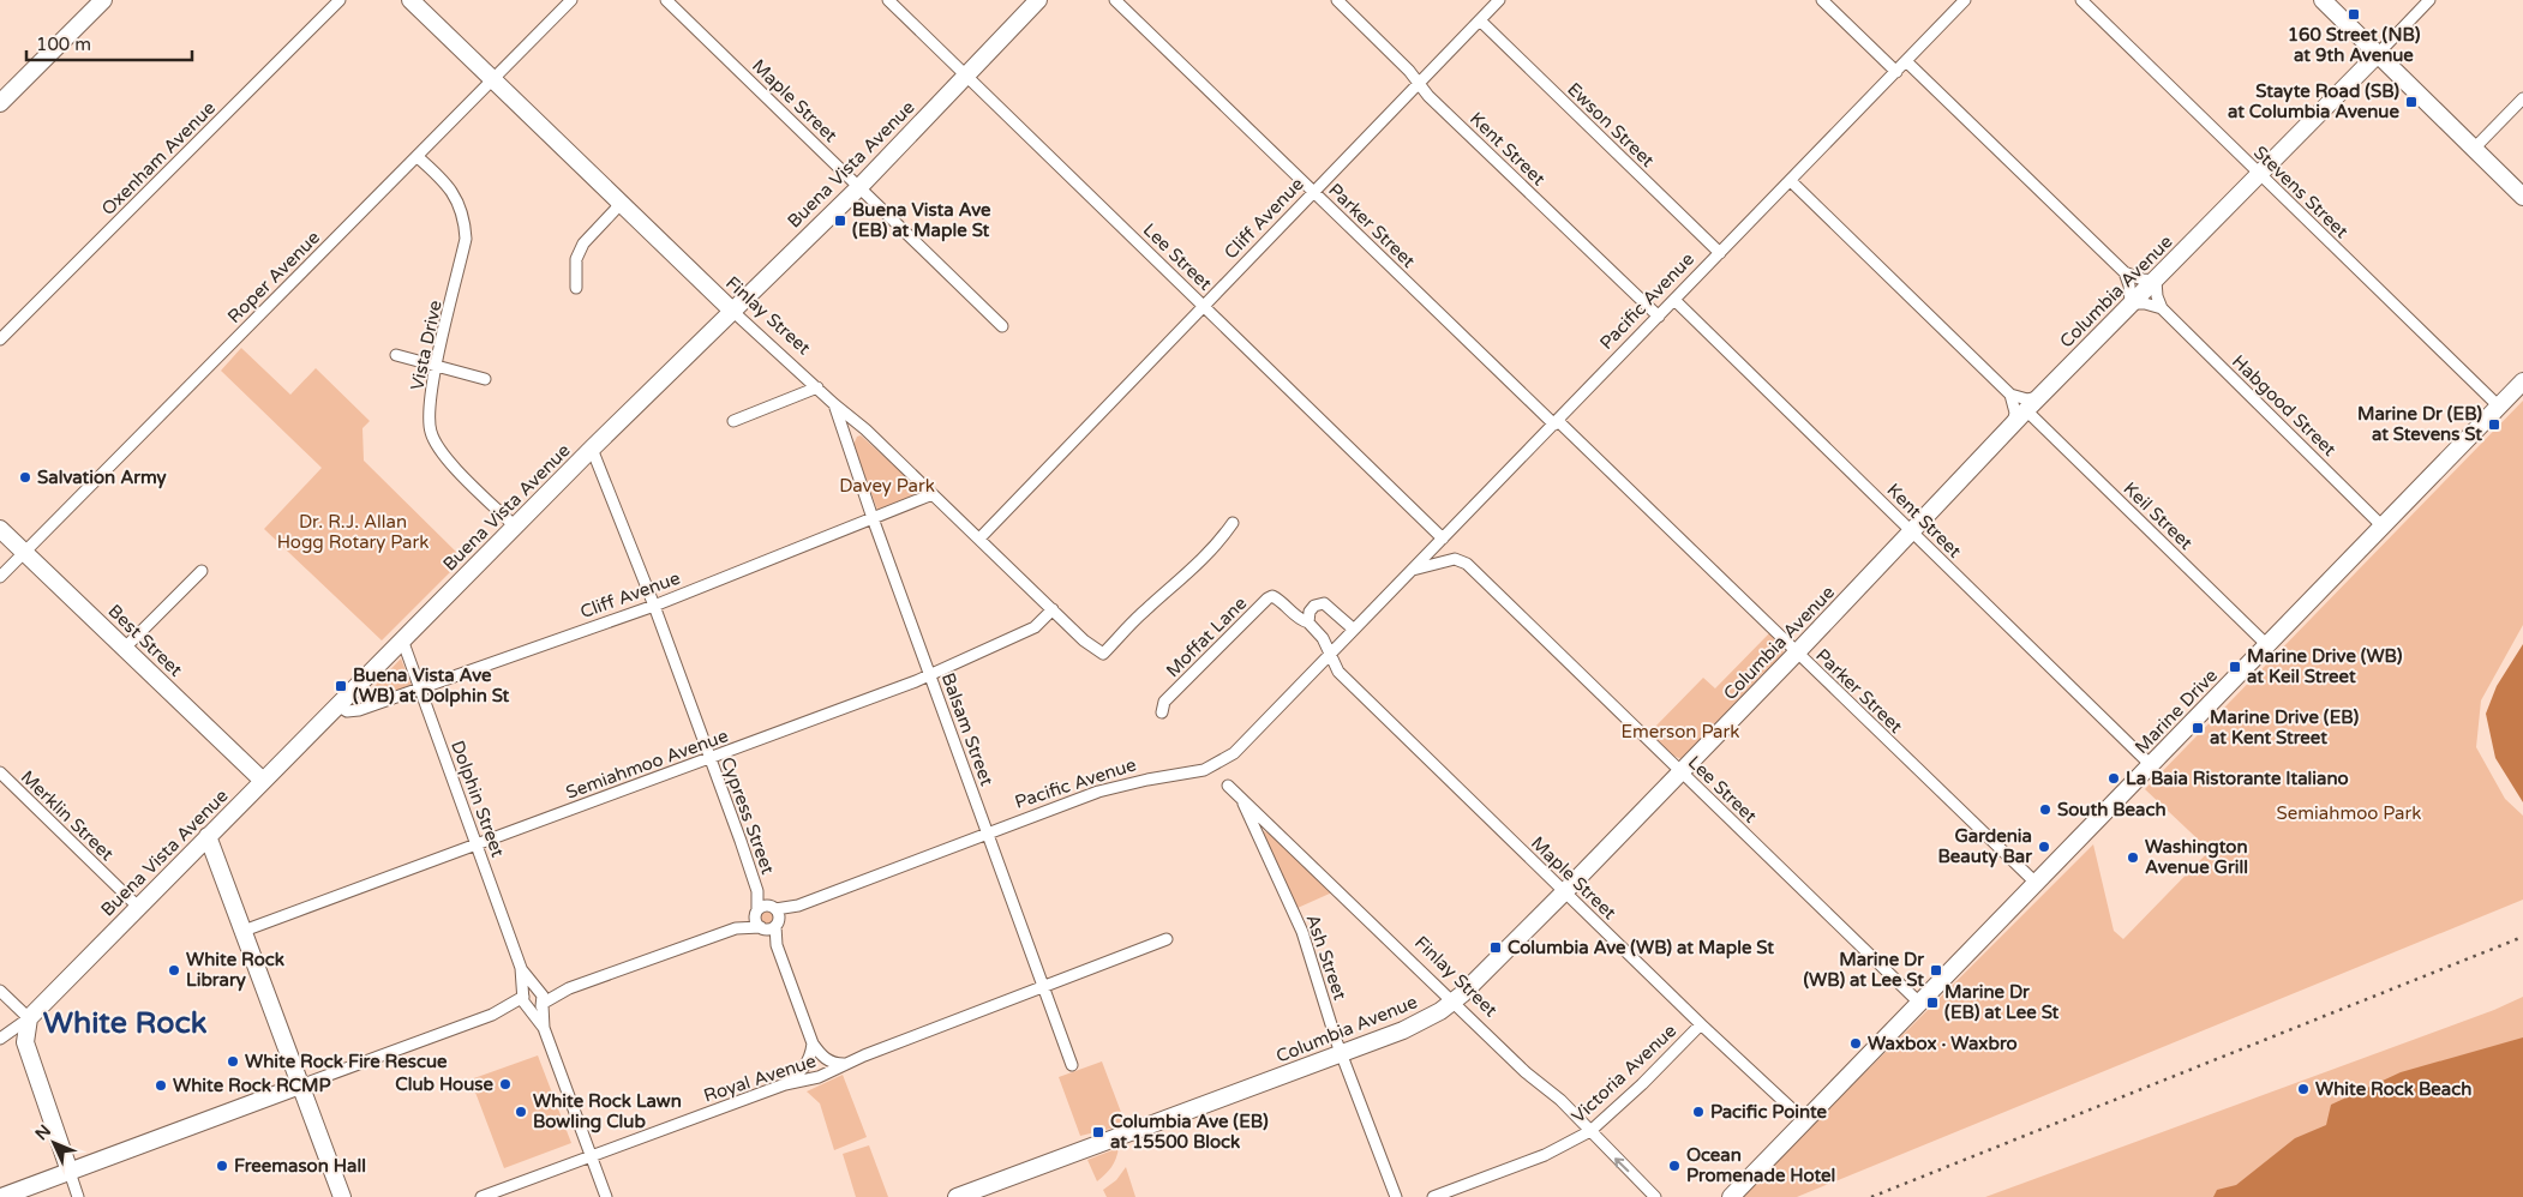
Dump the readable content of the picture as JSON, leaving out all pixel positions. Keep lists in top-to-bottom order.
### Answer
{
  "streets": {
    "street": [
      "Maple Street",
      "Ewson Street",
      "Kent Street",
      "Oxenham Avenue",
      "Buena Vista Avenue",
      "Stevens Street",
      "Cliff Avenue",
      "Parker Street",
      "Lee Street",
      "Roper Avenue",
      "Columbia Avenue",
      "Pacific Avenue",
      "Finlay Street",
      "Vista Drive",
      "Habgood Street",
      "Keil Street",
      "Moffat Lane",
      "Best Street",
      "Marine Drive",
      "Balsam Street",
      "Semiahmoo Avenue",
      "Dolphin Street",
      "Merklin Street",
      "Cypress Street",
      "Ash Street",
      "Victoria Avenue",
      "Royal Avenue"
    ]
  },
  "crossings": [
    ["Maple Street", "Buena Vista Avenue"],
    ["Maple Street", "Columbia Avenue"],
    ["Maple Street", "Pacific Avenue"],
    ["Maple Street", "Marine Drive"],
    ["Maple Street", "Victoria Avenue"],
    ["Ewson Street", "Cliff Avenue"],
    ["Ewson Street", "Pacific Avenue"],
    ["Kent Street", "Cliff Avenue"],
    ["Kent Street", "Columbia Avenue"],
    ["Kent Street", "Pacific Avenue"],
    ["Kent Street", "Marine Drive"],
    ["Buena Vista Avenue", "Cliff Avenue"],
    ["Buena Vista Avenue", "Lee Street"],
    ["Buena Vista Avenue", "Finlay Street"],
    ["Buena Vista Avenue", "Vista Drive"],
    ["Buena Vista Avenue", "Best Street"],
    ["Buena Vista Avenue", "Dolphin Street"],
    ["Buena Vista Avenue", "Merklin Street"],
    ["Buena Vista Avenue", "Cypress Street"],
    ["Stevens Street", "Columbia Avenue"],
    ["Stevens Street", "Marine Drive"],
    ["Cliff Avenue", "Parker Street"],
    ["Cliff Avenue", "Lee Street"],
    ["Cliff Avenue", "Finlay Street"],
    ["Cliff Avenue", "Balsam Street"],
    ["Cliff Avenue", "Dolphin Street"],
    ["Cliff Avenue", "Cypress Street"],
    ["Parker Street", "Columbia Avenue"],
    ["Parker Street", "Pacific Avenue"],
    ["Parker Street", "Marine Drive"],
    ["Lee Street", "Columbia Avenue"],
    ["Lee Street", "Pacific Avenue"],
    ["Lee Street", "Marine Drive"],
    ["Roper Avenue", "Finlay Street"],
    ["Roper Avenue", "Vista Drive"],
    ["Roper Avenue", "Best Street"],
    ["Columbia Avenue", "Finlay Street"],
    ["Columbia Avenue", "Keil Street"],
    ["Columbia Avenue", "Ash Street"],
    ["Pacific Avenue", "Balsam Street"],
    ["Pacific Avenue", "Cypress Street"],
    ["Finlay Street", "Balsam Street"],
    ["Finlay Street", "Semiahmoo Avenue"],
    ["Finlay Street", "Ash Street"],
    ["Finlay Street", "Victoria Avenue"],
    ["Habgood Street", "Marine Drive"],
    ["Keil Street", "Marine Drive"],
    ["Balsam Street", "Semiahmoo Avenue"],
    ["Balsam Street", "Royal Avenue"],
    ["Semiahmoo Avenue", "Dolphin Street"],
    ["Semiahmoo Avenue", "Cypress Street"]
  ],
  "districts": ["White Rock"],
  "parks": [
    "Davey Park",
    "Dr. R.J. Allan Hogg Rotary Park",
    "Emerson Park",
    "Semiahmoo Park"
  ],
  "places": {
    "transit": [
      "160 Street (NB) at 9th Avenue",
      "Stayte Road (SB) at Columbia Avenue",
      "Buena Vista Ave (EB) at Maple St",
      "Marine Dr (EB) at Stevens St",
      "Marine Drive (WB) at Keil Street",
      "Buena Vista Ave (WB) at Dolphin St",
      "Marine Drive (EB) at Kent Street",
      "Columbia Ave (WB) at Maple St",
      "Marine Dr (WB) at Lee St",
      "Marine Dr (EB) at Lee St",
      "Columbia Ave (EB) at 15500 Block"
    ],
    "other": [
      "Salvation Army",
      "La Baia Ristorante Italiano",
      "South Beach",
      "Gardenia Beauty Bar",
      "Washington Avenue Grill",
      "White Rock Library",
      "Waxbox · Waxbro",
      "White Rock Fire Rescue",
      "Club House",
      "White Rock RCMP",
      "White Rock Beach",
      "White Rock Lawn Bowling Club",
      "Pacific Pointe",
      "Freemason Hall",
      "Ocean Promenade Hotel"
    ]
  },
  "scale_bar": "100 m",
  "north": "top left"
}
